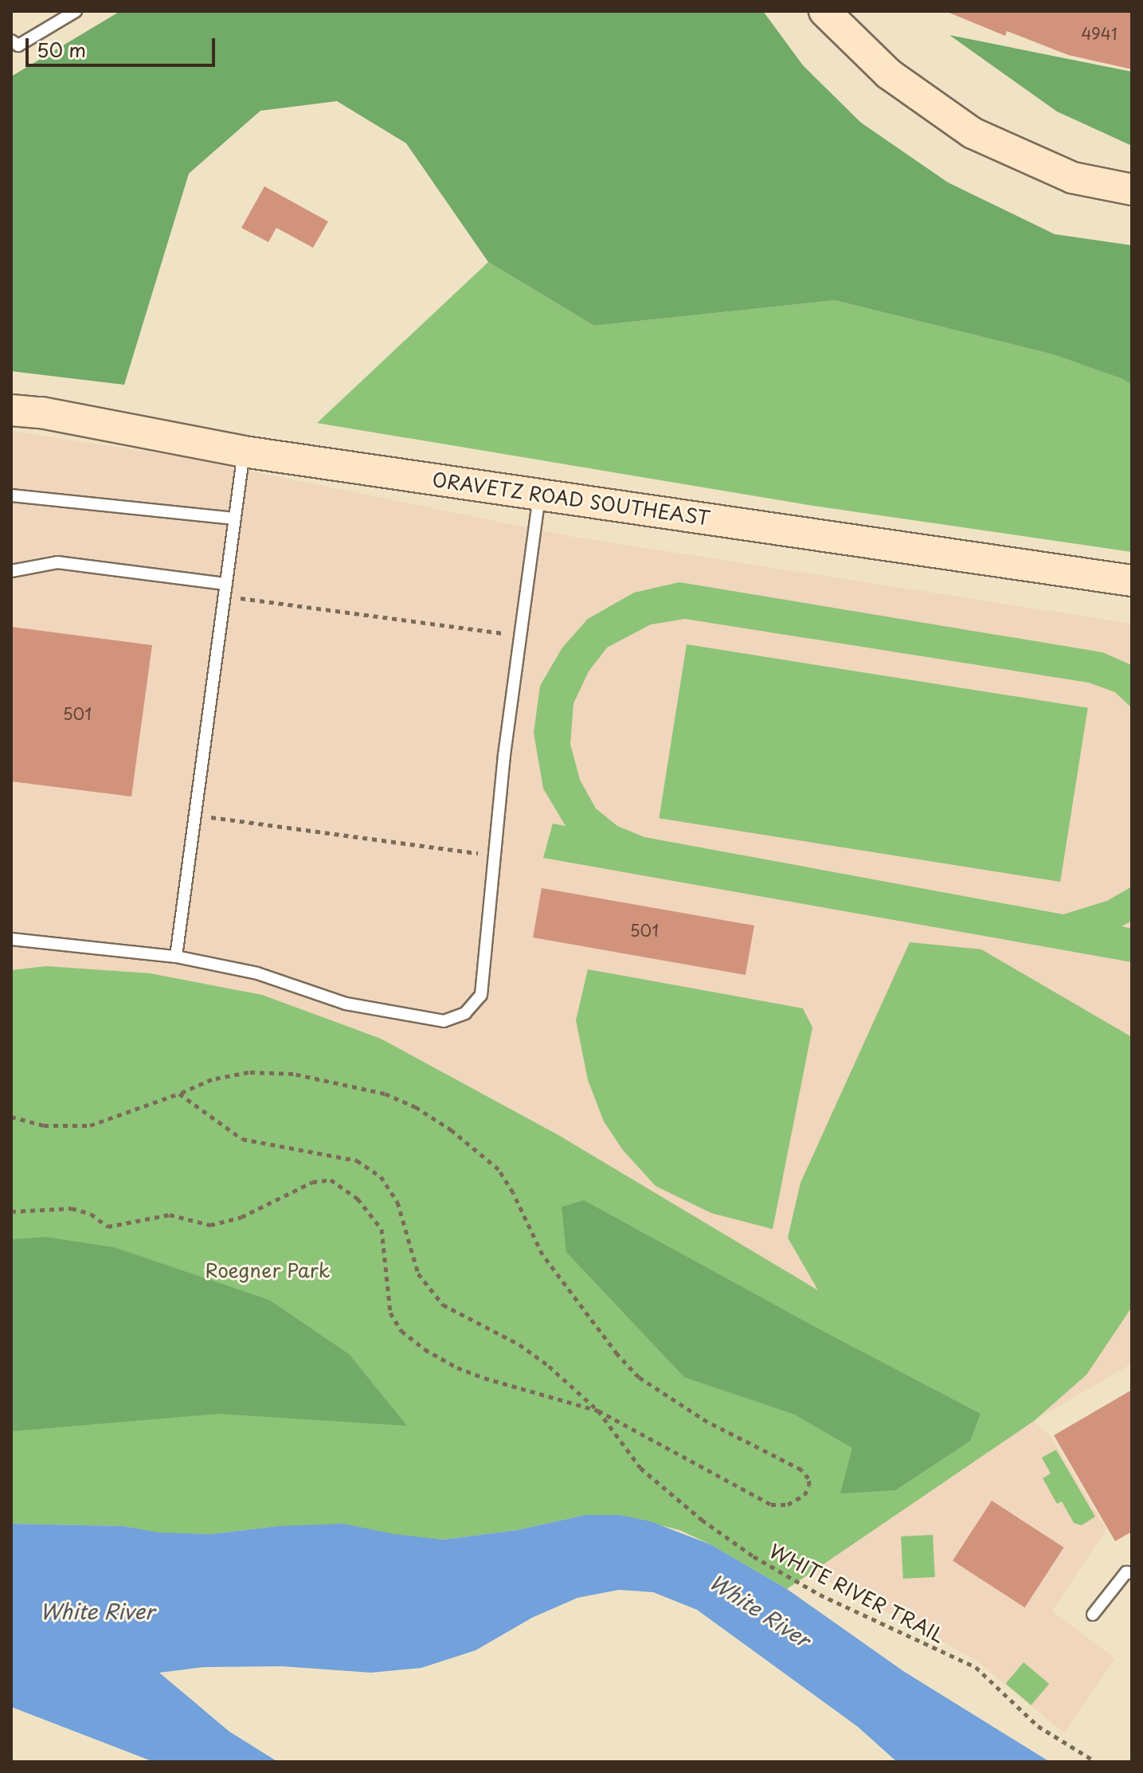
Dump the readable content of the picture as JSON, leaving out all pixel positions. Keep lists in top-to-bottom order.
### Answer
{
  "streets": {
    "street": ["ORAVETZ ROAD SOUTHEAST"],
    "path": ["WHITE RIVER TRAIL"]
  },
  "water": ["White River"],
  "parks": ["Roegner Park"],
  "house_numbers": ["4941", "501", "501"],
  "scale_bar": "50 m"
}
